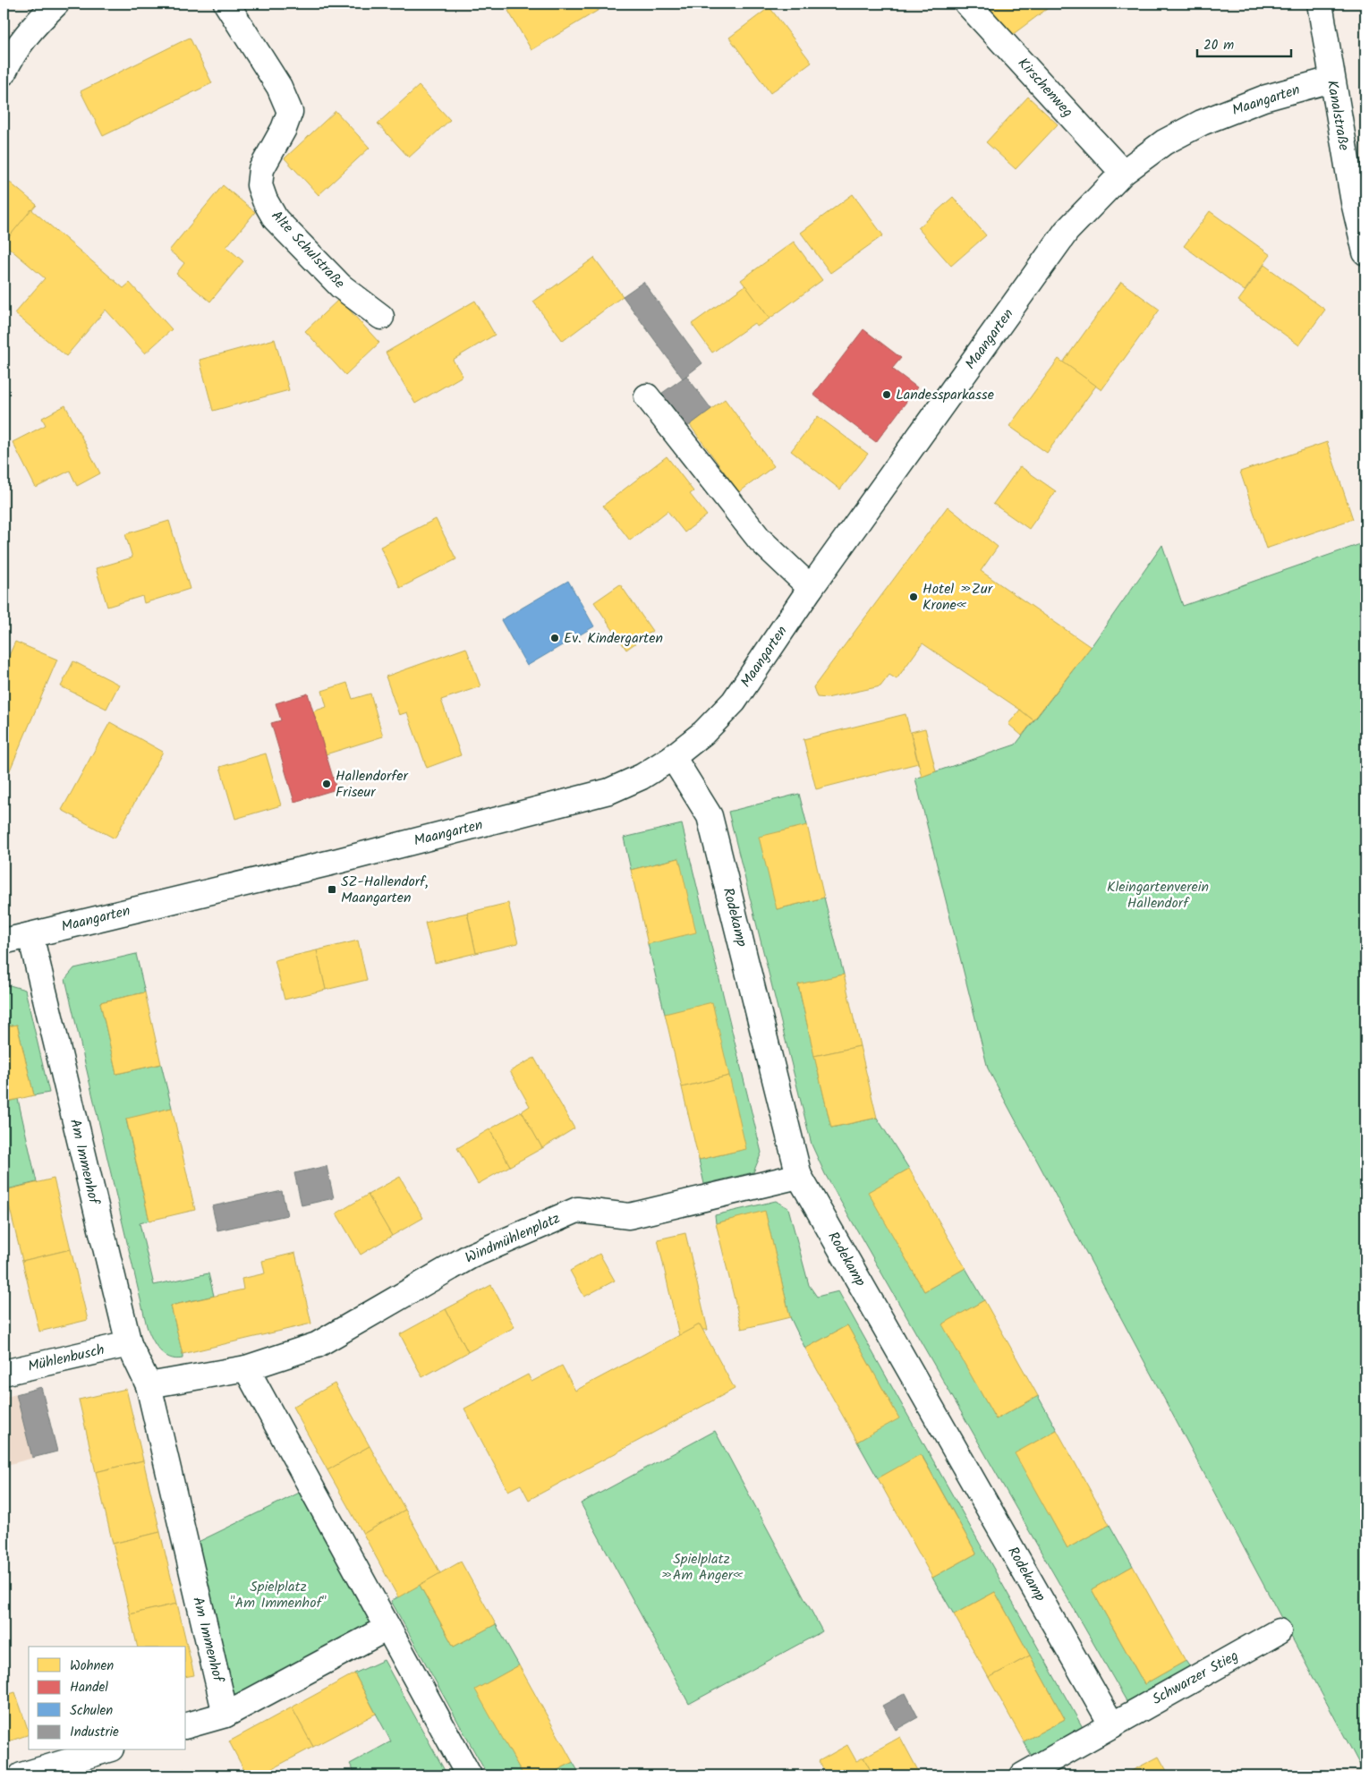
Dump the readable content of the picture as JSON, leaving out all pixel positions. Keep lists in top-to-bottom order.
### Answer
{
  "streets": {
    "street": [
      "Kirschenweg",
      "Maangarten",
      "Kanalstraße",
      "Alte Schulstraße",
      "Rodekamp",
      "Am Immenhof",
      "Windmühlenplatz",
      "Mühlenbusch",
      "Schwarzer Stieg"
    ]
  },
  "crossings": [
    ["Kirschenweg", "Maangarten"],
    ["Maangarten", "Kanalstraße"],
    ["Maangarten", "Rodekamp"],
    ["Maangarten", "Am Immenhof"],
    ["Rodekamp", "Windmühlenplatz"],
    ["Rodekamp", "Schwarzer Stieg"],
    ["Am Immenhof", "Mühlenbusch"]
  ],
  "parks": ["Kleingartenverein Hallendorf", "Spielplatz »Am Anger«", "Spielplatz \"Am Immenhof\""],
  "places": {
    "other": [
      "Landessparkasse",
      "Hotel »Zur Krone«",
      "Ev. Kindergarten",
      "Hallendorfer Friseur"
    ],
    "transit": ["SZ-Hallendorf, Maangarten"]
  },
  "legend": [
    "Wohnen",
    "Handel",
    "Schulen",
    "Industrie"
  ],
  "scale_bar": "20 m"
}
